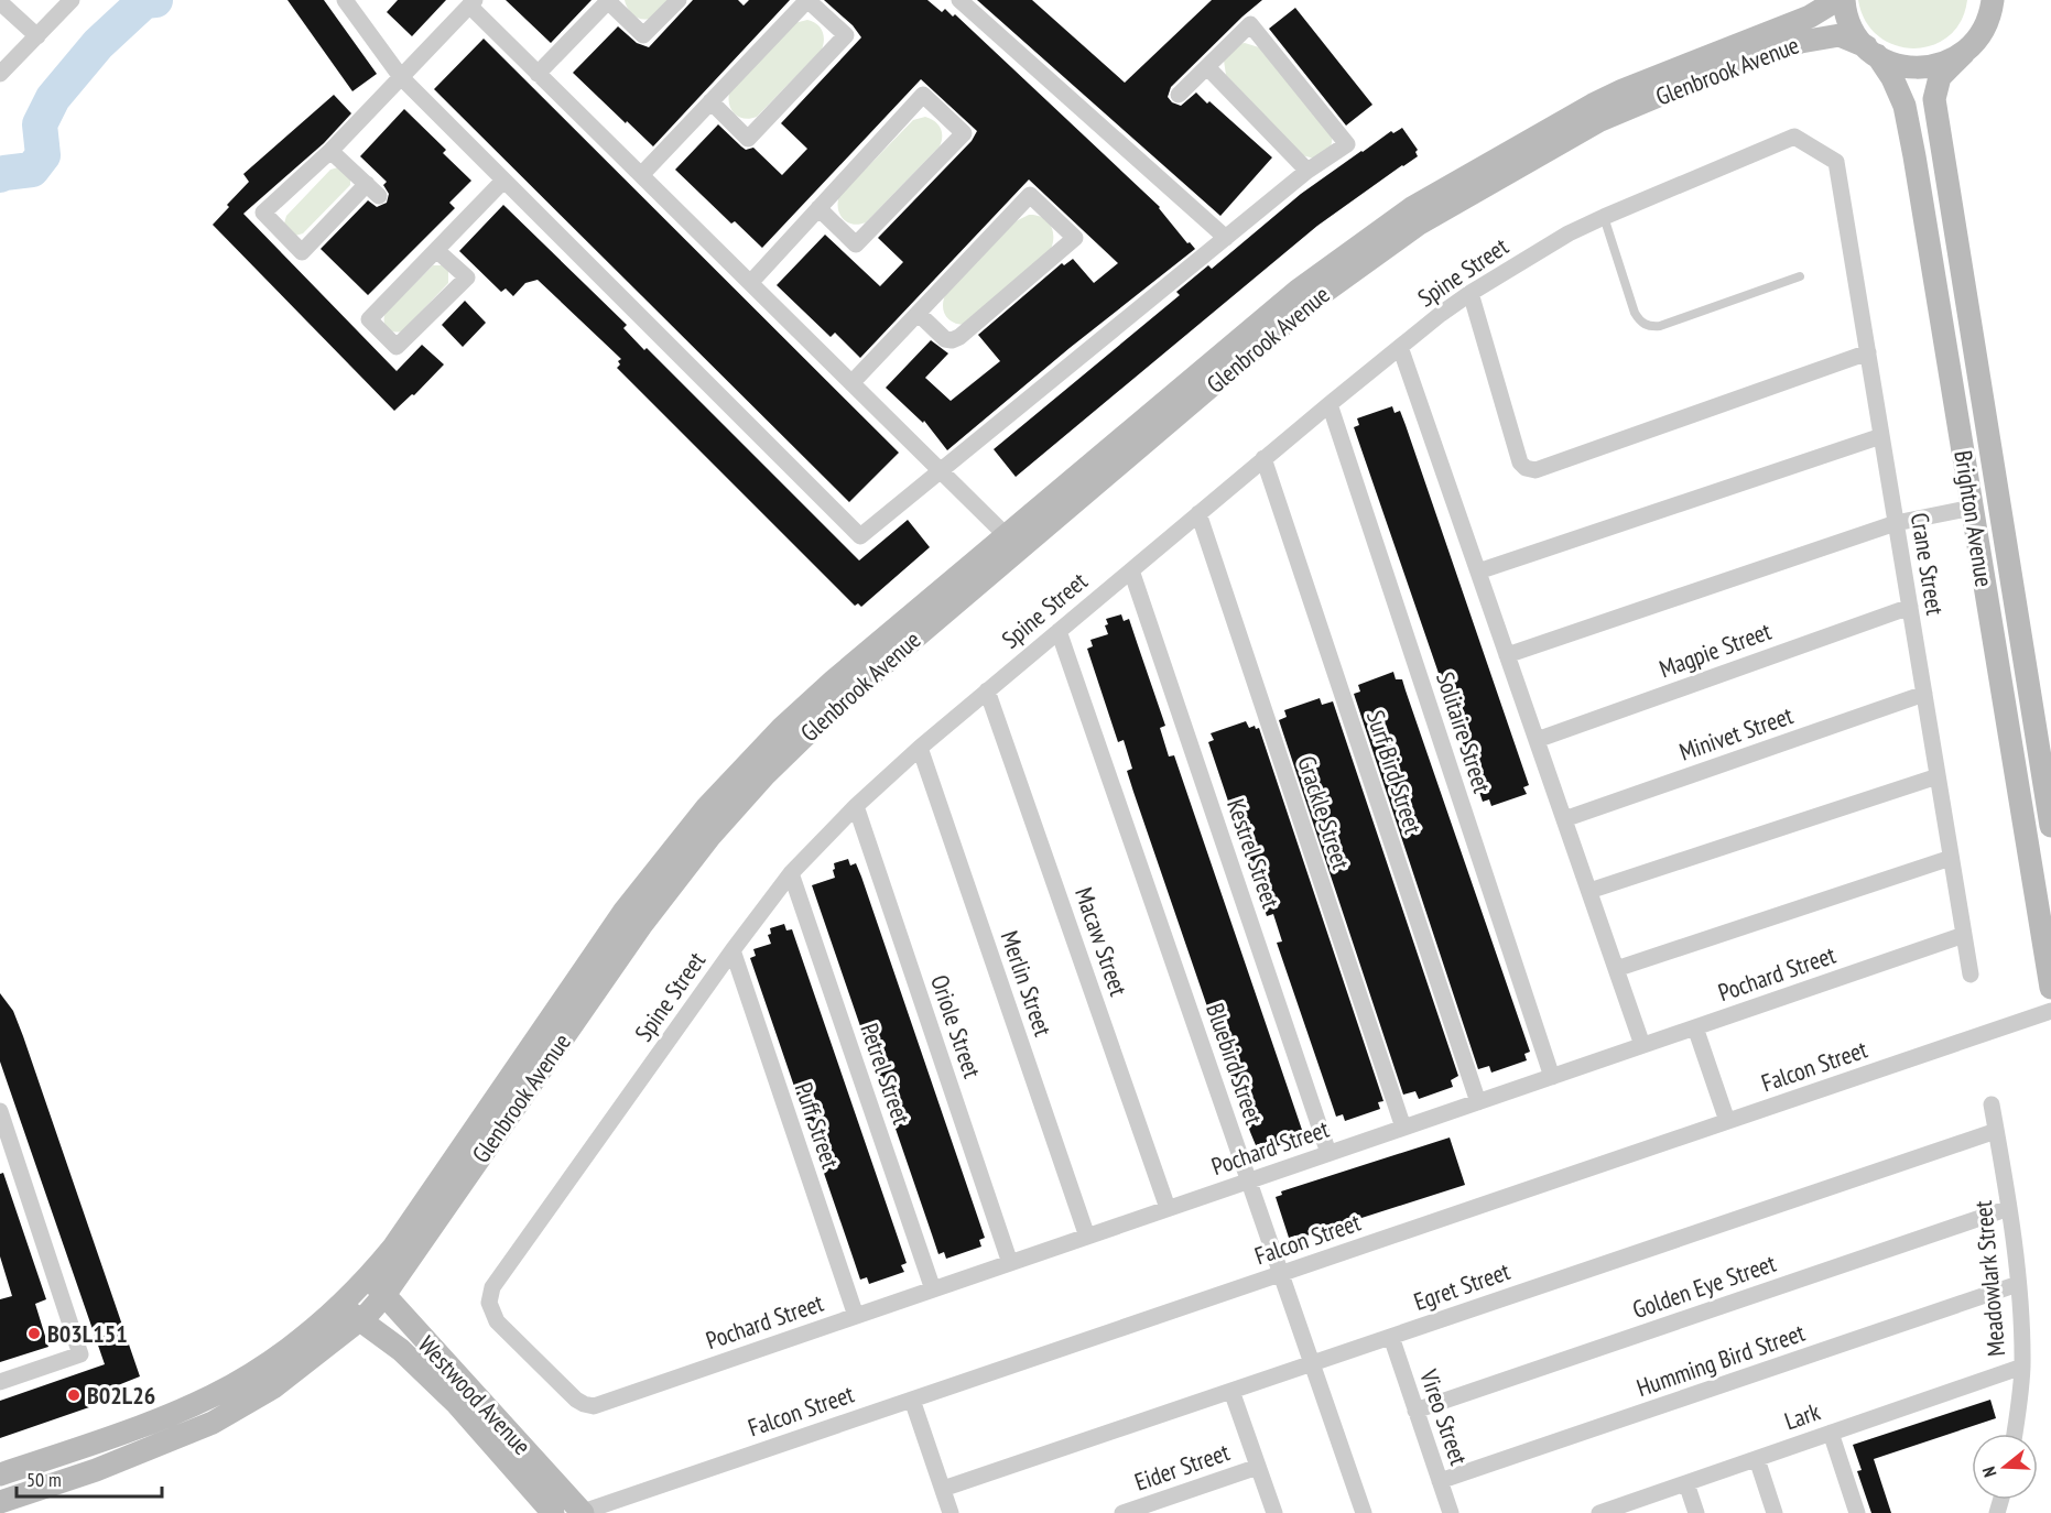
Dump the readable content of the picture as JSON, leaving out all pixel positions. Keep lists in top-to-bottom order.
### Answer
{
  "streets": {
    "street": [
      "Glenbrook Avenue",
      "Spine Street",
      "Brighton Avenue",
      "Crane Street",
      "Magpie Street",
      "Solitaire Street",
      "Minivet Street",
      "Surf Bird Street",
      "Grackle Street",
      "Kestrel Street",
      "Macaw Street",
      "Pochard Street",
      "Merlin Street",
      "Oriole Street",
      "Bluebird Street",
      "Falcon Street",
      "Petrel Street",
      "Puff Street",
      "Meadowlark Street",
      "Egret Street",
      "Golden Eye Street",
      "Humming Bird Street",
      "Westwood Avenue",
      "Lark",
      "Vireo Street",
      "Eider Street"
    ]
  },
  "crossings": [
    ["Glenbrook Avenue", "Brighton Avenue"],
    ["Glenbrook Avenue", "Westwood Avenue"],
    ["Spine Street", "Crane Street"],
    ["Spine Street", "Solitaire Street"],
    ["Spine Street", "Surf Bird Street"],
    ["Spine Street", "Grackle Street"],
    ["Spine Street", "Kestrel Street"],
    ["Spine Street", "Macaw Street"],
    ["Spine Street", "Pochard Street"],
    ["Spine Street", "Merlin Street"],
    ["Spine Street", "Oriole Street"],
    ["Spine Street", "Bluebird Street"],
    ["Spine Street", "Petrel Street"],
    ["Spine Street", "Puff Street"],
    ["Crane Street", "Magpie Street"],
    ["Crane Street", "Minivet Street"],
    ["Crane Street", "Pochard Street"],
    ["Solitaire Street", "Pochard Street"],
    ["Surf Bird Street", "Pochard Street"],
    ["Grackle Street", "Pochard Street"],
    ["Kestrel Street", "Pochard Street"],
    ["Macaw Street", "Pochard Street"],
    ["Pochard Street", "Merlin Street"],
    ["Pochard Street", "Oriole Street"],
    ["Pochard Street", "Bluebird Street"],
    ["Pochard Street", "Petrel Street"],
    ["Pochard Street", "Puff Street"],
    ["Bluebird Street", "Falcon Street"],
    ["Bluebird Street", "Egret Street"],
    ["Falcon Street", "Westwood Avenue"],
    ["Meadowlark Street", "Egret Street"],
    ["Meadowlark Street", "Golden Eye Street"],
    ["Meadowlark Street", "Humming Bird Street"],
    ["Meadowlark Street", "Lark"],
    ["Egret Street", "Vireo Street"],
    ["Golden Eye Street", "Vireo Street"],
    ["Humming Bird Street", "Vireo Street"]
  ],
  "places": ["B03L151", "B02L26"],
  "scale_bar": "50 m",
  "north": "left"
}
